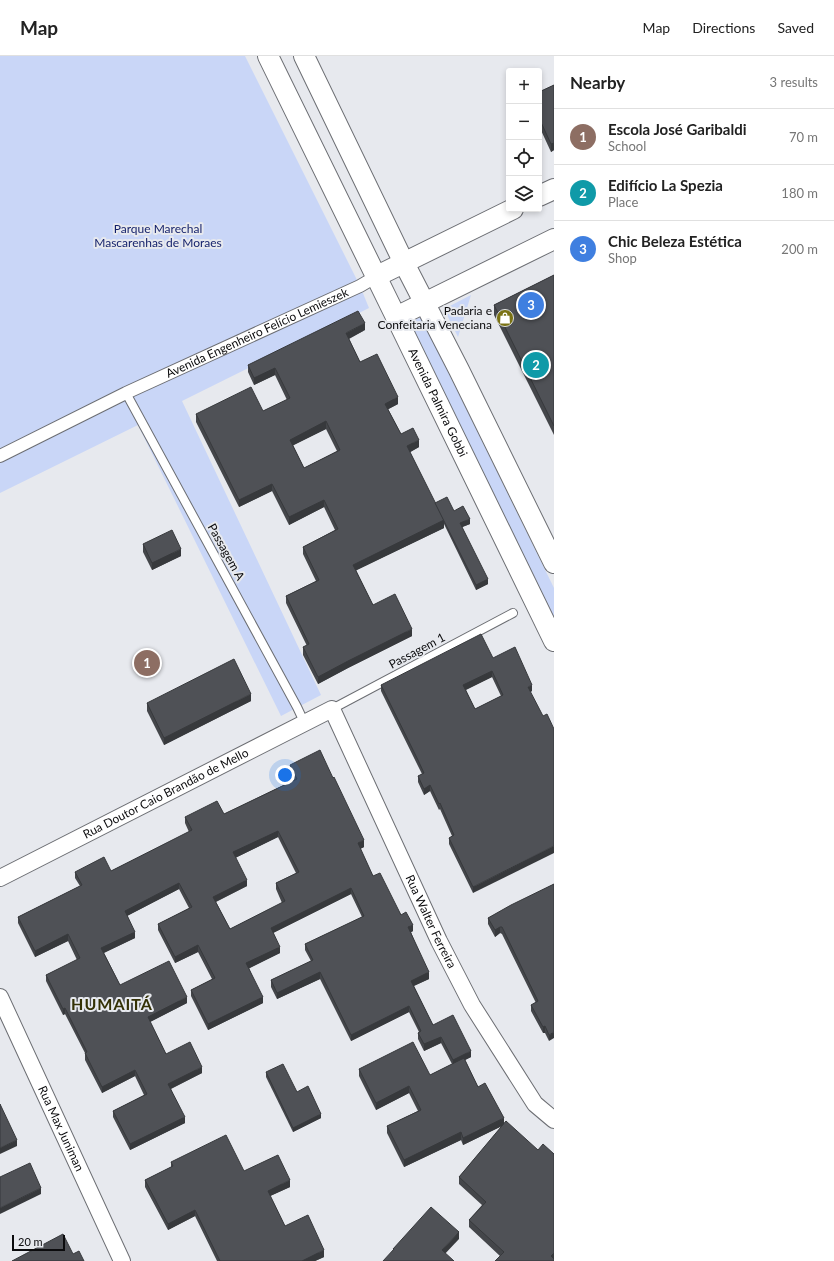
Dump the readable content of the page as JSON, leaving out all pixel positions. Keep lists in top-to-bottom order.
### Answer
{
  "streets": {
    "street": [
      "Avenida Engenheiro Felício Lemieszek",
      "Avenida Palmira Gobbi",
      "Rua Doutor Caio Brandão de Mello",
      "Rua Walter Ferreira",
      "Rua Max Juniman"
    ],
    "lane": ["Passagem A", "Passagem 1"]
  },
  "crossings": [
    ["Avenida Engenheiro Felício Lemieszek", "Avenida Palmira Gobbi"],
    ["Avenida Engenheiro Felício Lemieszek", "Passagem A"],
    ["Passagem A", "Rua Doutor Caio Brandão de Mello"],
    ["Passagem 1", "Rua Doutor Caio Brandão de Mello"],
    ["Passagem 1", "Rua Walter Ferreira"],
    ["Rua Doutor Caio Brandão de Mello", "Rua Walter Ferreira"]
  ],
  "districts": ["HUMAITÁ"],
  "parks": ["Parque Marechal Mascarenhas de Moraes"],
  "places": {
    "shop": ["Padaria e Confeitaria Veneciana"]
  },
  "scale_bar": "20 m",
  "page": {
    "header": "Map",
    "nav": ["Map", "Directions", "Saved"],
    "heading": ["Nearby", "3 results"],
    "map_buttons": ["+", "−"],
    "list": [
      {
        "mark": "1",
        "name": "Escola José Garibaldi",
        "note": "School",
        "value": "70 m"
      },
      {
        "mark": "2",
        "name": "Edifício La Spezia",
        "note": "Place",
        "value": "180 m"
      },
      {
        "mark": "3",
        "name": "Chic Beleza Estética",
        "note": "Shop",
        "value": "200 m"
      }
    ],
    "pins": ["3", "2", "1"],
    "scale": "20 m"
  }
}
